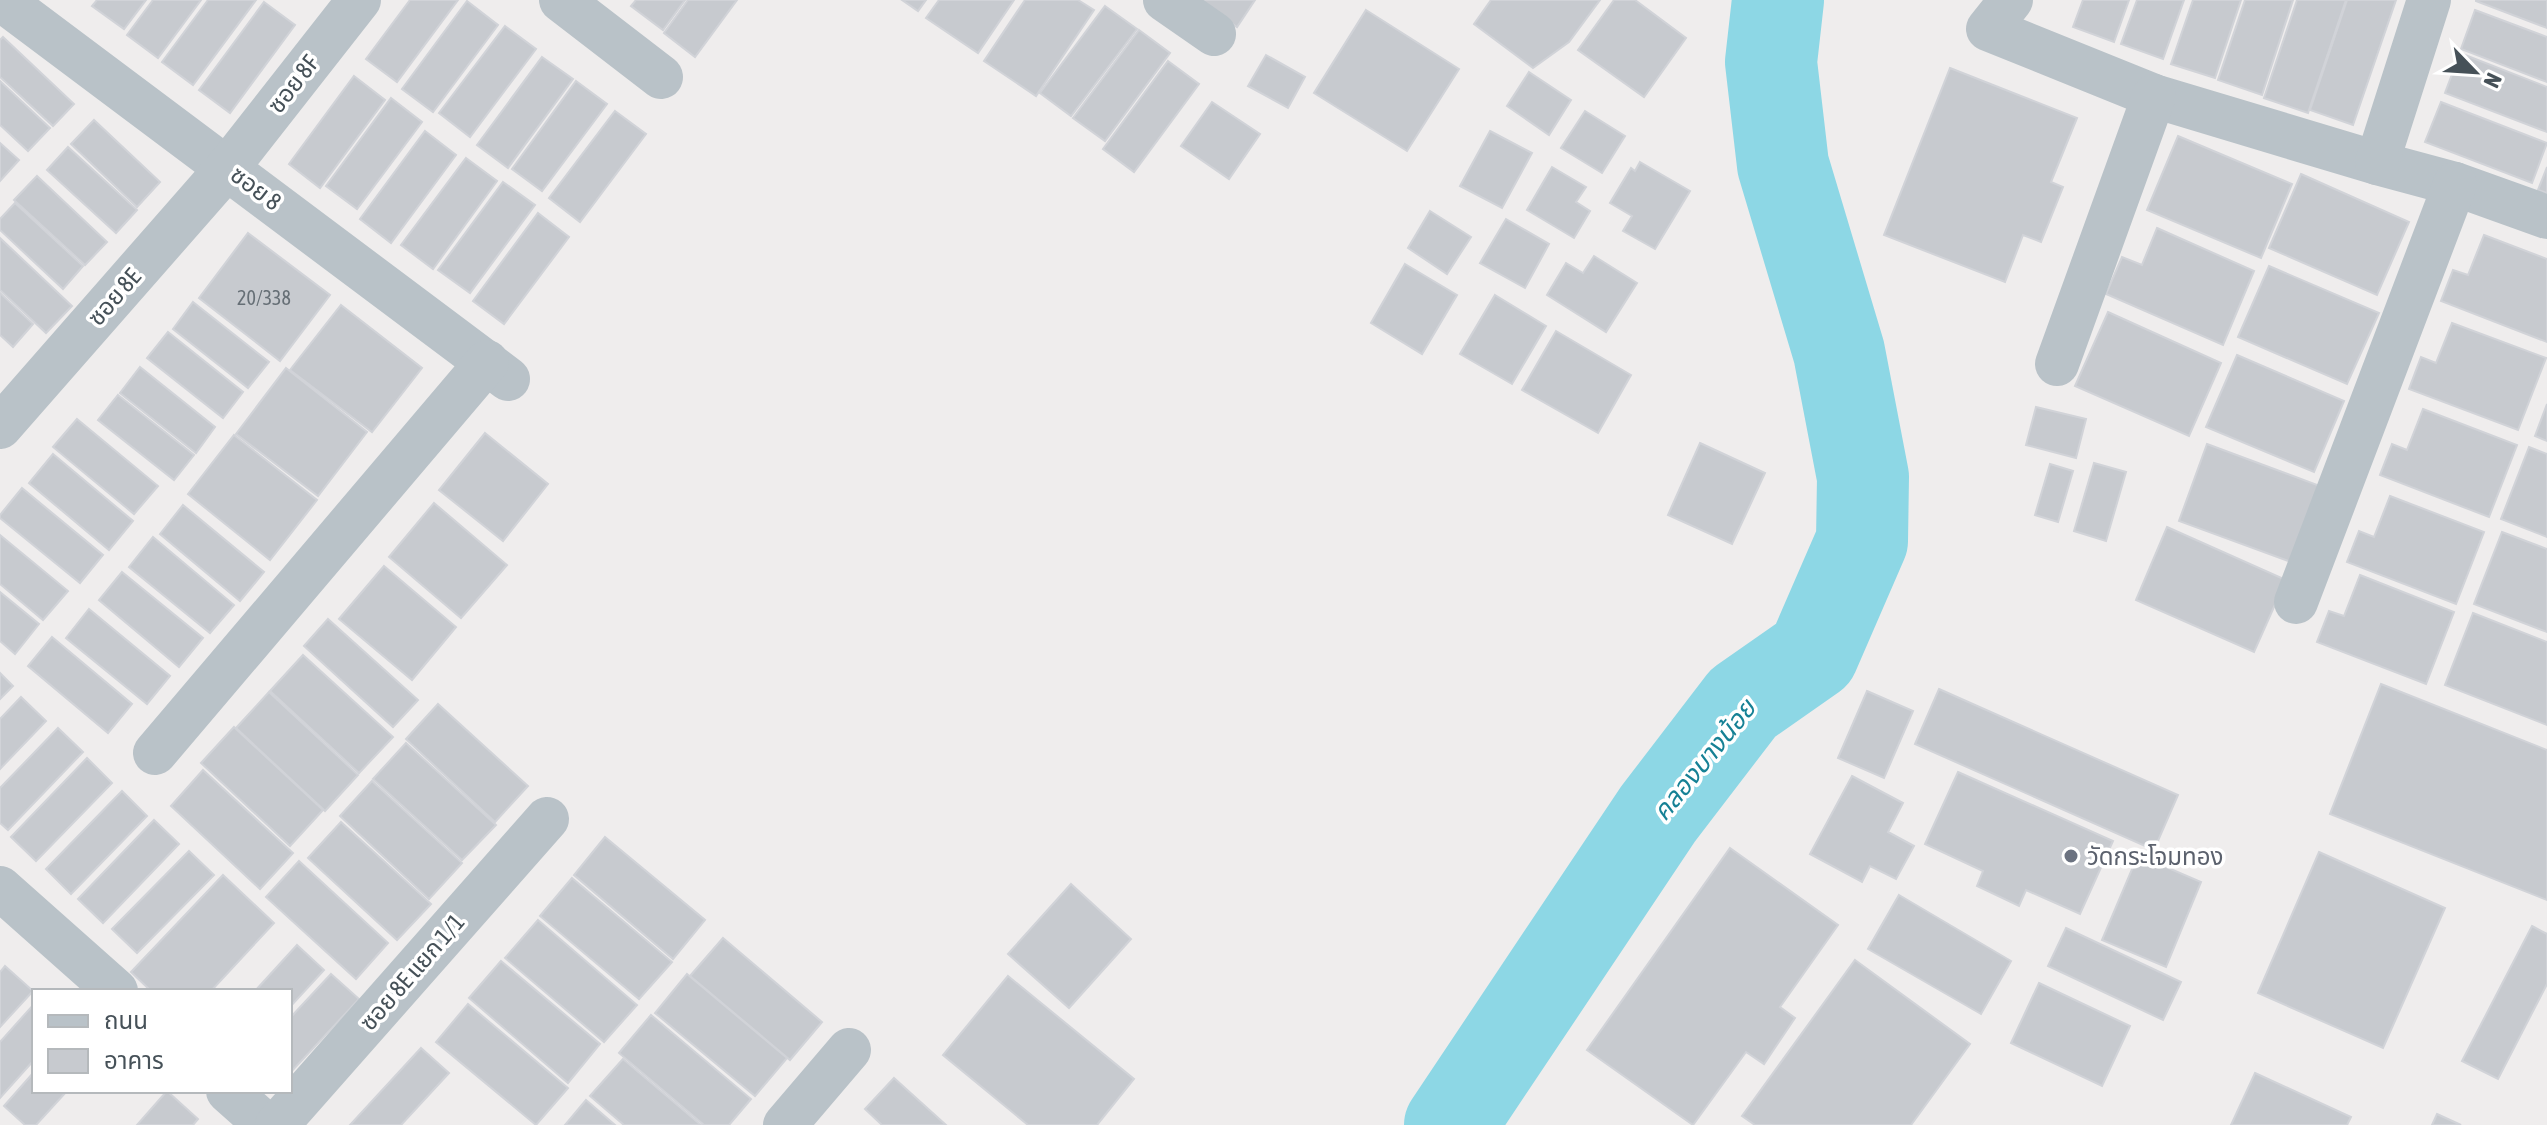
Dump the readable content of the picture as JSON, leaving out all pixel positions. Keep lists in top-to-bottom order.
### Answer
{
  "streets": {
    "street": [
      "ซอย 8F",
      "ซอย 8",
      "ซอย 8E",
      "ซอย 8E แยก 1/1"
    ]
  },
  "crossings": [
    ["ซอย 8F", "ซอย 8"],
    ["ซอย 8F", "ซอย 8E"],
    ["ซอย 8", "ซอย 8E"]
  ],
  "water": ["คลองบางน้อย"],
  "places": ["วัดกระโจมทอง"],
  "house_numbers": ["20/338"],
  "legend": ["ถนน", "อาคาร"],
  "north": "bottom right"
}
